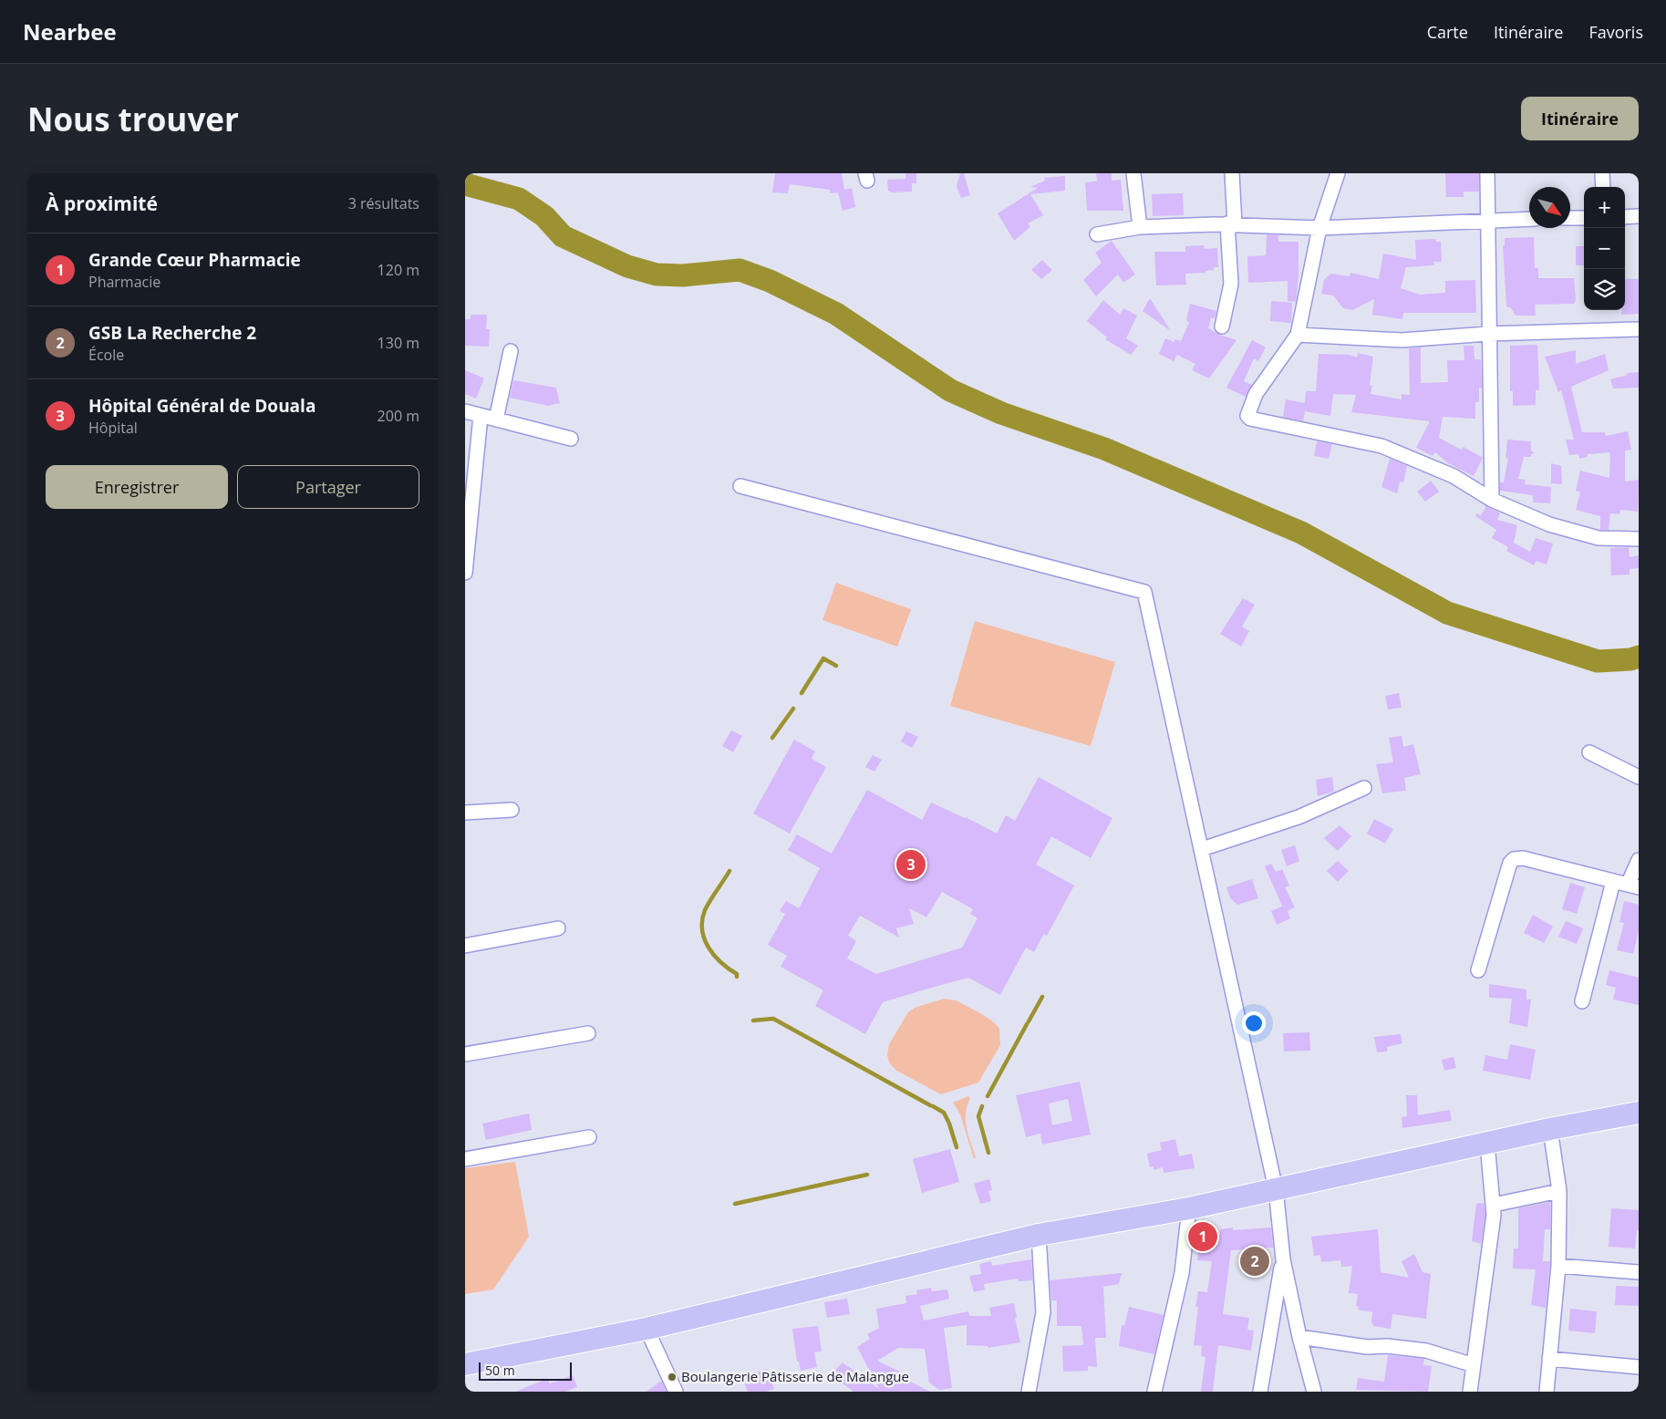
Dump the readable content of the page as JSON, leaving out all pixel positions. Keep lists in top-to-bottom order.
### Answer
{
  "places": ["Boulangerie Pâtisserie de Malangue"],
  "scale_bar": "50 m",
  "north": "bottom right",
  "page": {
    "header": "Nearbee",
    "nav": ["Carte", "Itinéraire", "Favoris"],
    "buttons": [
      "Itinéraire",
      ["Enregistrer", "Partager"]
    ],
    "title": "Nous trouver",
    "heading": ["À proximité", "3 résultats"],
    "map_buttons": ["+", "−"],
    "list": [
      {
        "mark": "1",
        "name": "Grande Cœur Pharmacie",
        "note": "Pharmacie",
        "value": "120 m"
      },
      {
        "mark": "2",
        "name": "GSB La Recherche 2",
        "note": "École",
        "value": "130 m"
      },
      {
        "mark": "3",
        "name": "Hôpital Général de Douala",
        "note": "Hôpital",
        "value": "200 m"
      }
    ],
    "pins": ["3", "1", "2"],
    "scale": "50 m"
  }
}
